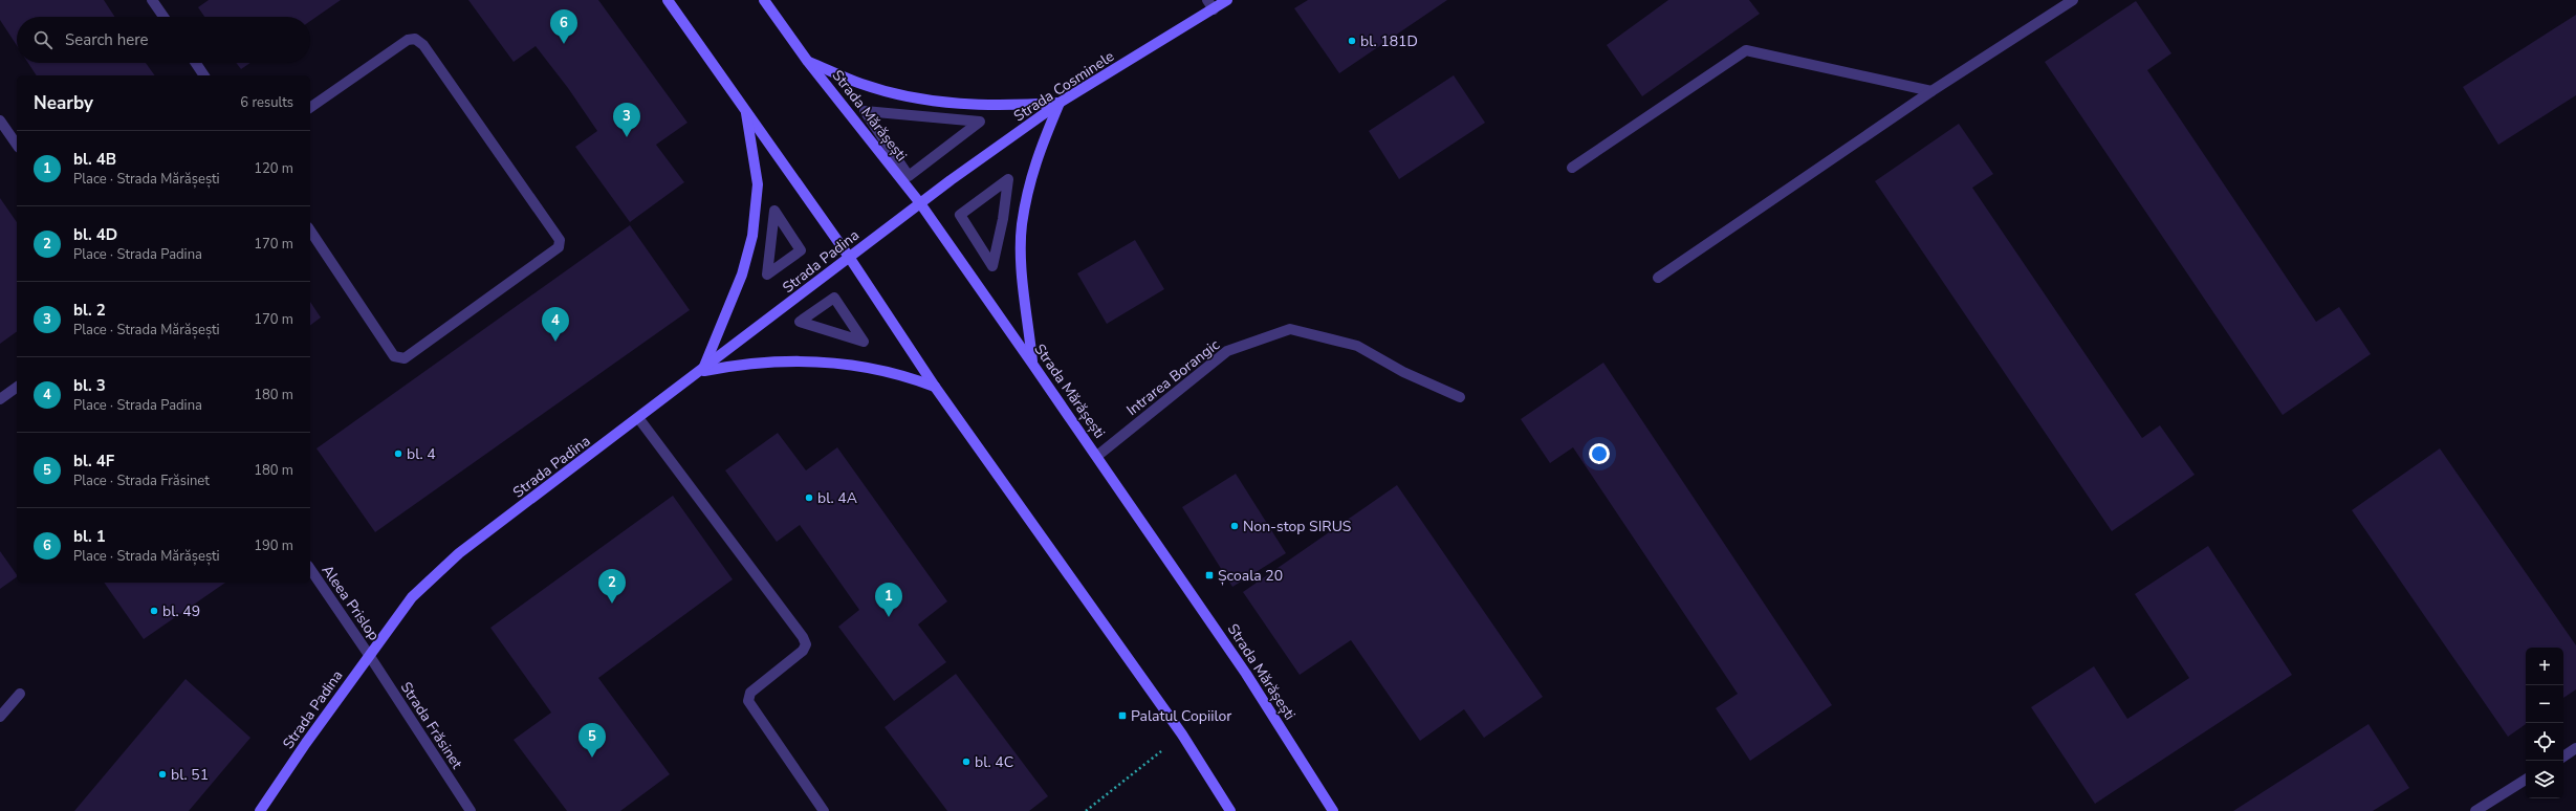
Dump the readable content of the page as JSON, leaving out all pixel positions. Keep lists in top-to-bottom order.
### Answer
{
  "streets": {
    "main road": ["Strada Cosminele", "Strada Mărășești", "Strada Padina"],
    "street": ["Intrarea Borangic", "Aleea Prislop", "Strada Frăsinet"]
  },
  "crossings": [
    ["Strada Cosminele", "Strada Mărășești"],
    ["Strada Cosminele", "Strada Padina"],
    ["Strada Mărășești", "Strada Padina"],
    ["Strada Mărășești", "Intrarea Borangic"],
    ["Strada Padina", "Aleea Prislop"],
    ["Strada Padina", "Strada Frăsinet"],
    ["Aleea Prislop", "Strada Frăsinet"]
  ],
  "places": {
    "other": [
      "bl. 181D",
      "bl. 4",
      "bl. 4A",
      "Non-stop SIRUS",
      "bl. 49",
      "bl. 4C",
      "bl. 51"
    ],
    "transit": ["Școala 20", "Palatul Copiilor"]
  },
  "page": {
    "pins": [
      "6",
      "3",
      "4",
      "2",
      "1",
      "5"
    ],
    "search": "Search here",
    "heading": ["Nearby", "6 results"],
    "list": [
      {
        "mark": "1",
        "name": "bl. 4B",
        "note": "Place · Strada Mărășești",
        "value": "120 m"
      },
      {
        "mark": "2",
        "name": "bl. 4D",
        "note": "Place · Strada Padina",
        "value": "170 m"
      },
      {
        "mark": "3",
        "name": "bl. 2",
        "note": "Place · Strada Mărășești",
        "value": "170 m"
      },
      {
        "mark": "4",
        "name": "bl. 3",
        "note": "Place · Strada Padina",
        "value": "180 m"
      },
      {
        "mark": "5",
        "name": "bl. 4F",
        "note": "Place · Strada Frăsinet",
        "value": "180 m"
      },
      {
        "mark": "6",
        "name": "bl. 1",
        "note": "Place · Strada Mărășești",
        "value": "190 m"
      }
    ],
    "map_buttons": ["+", "−"]
  }
}
